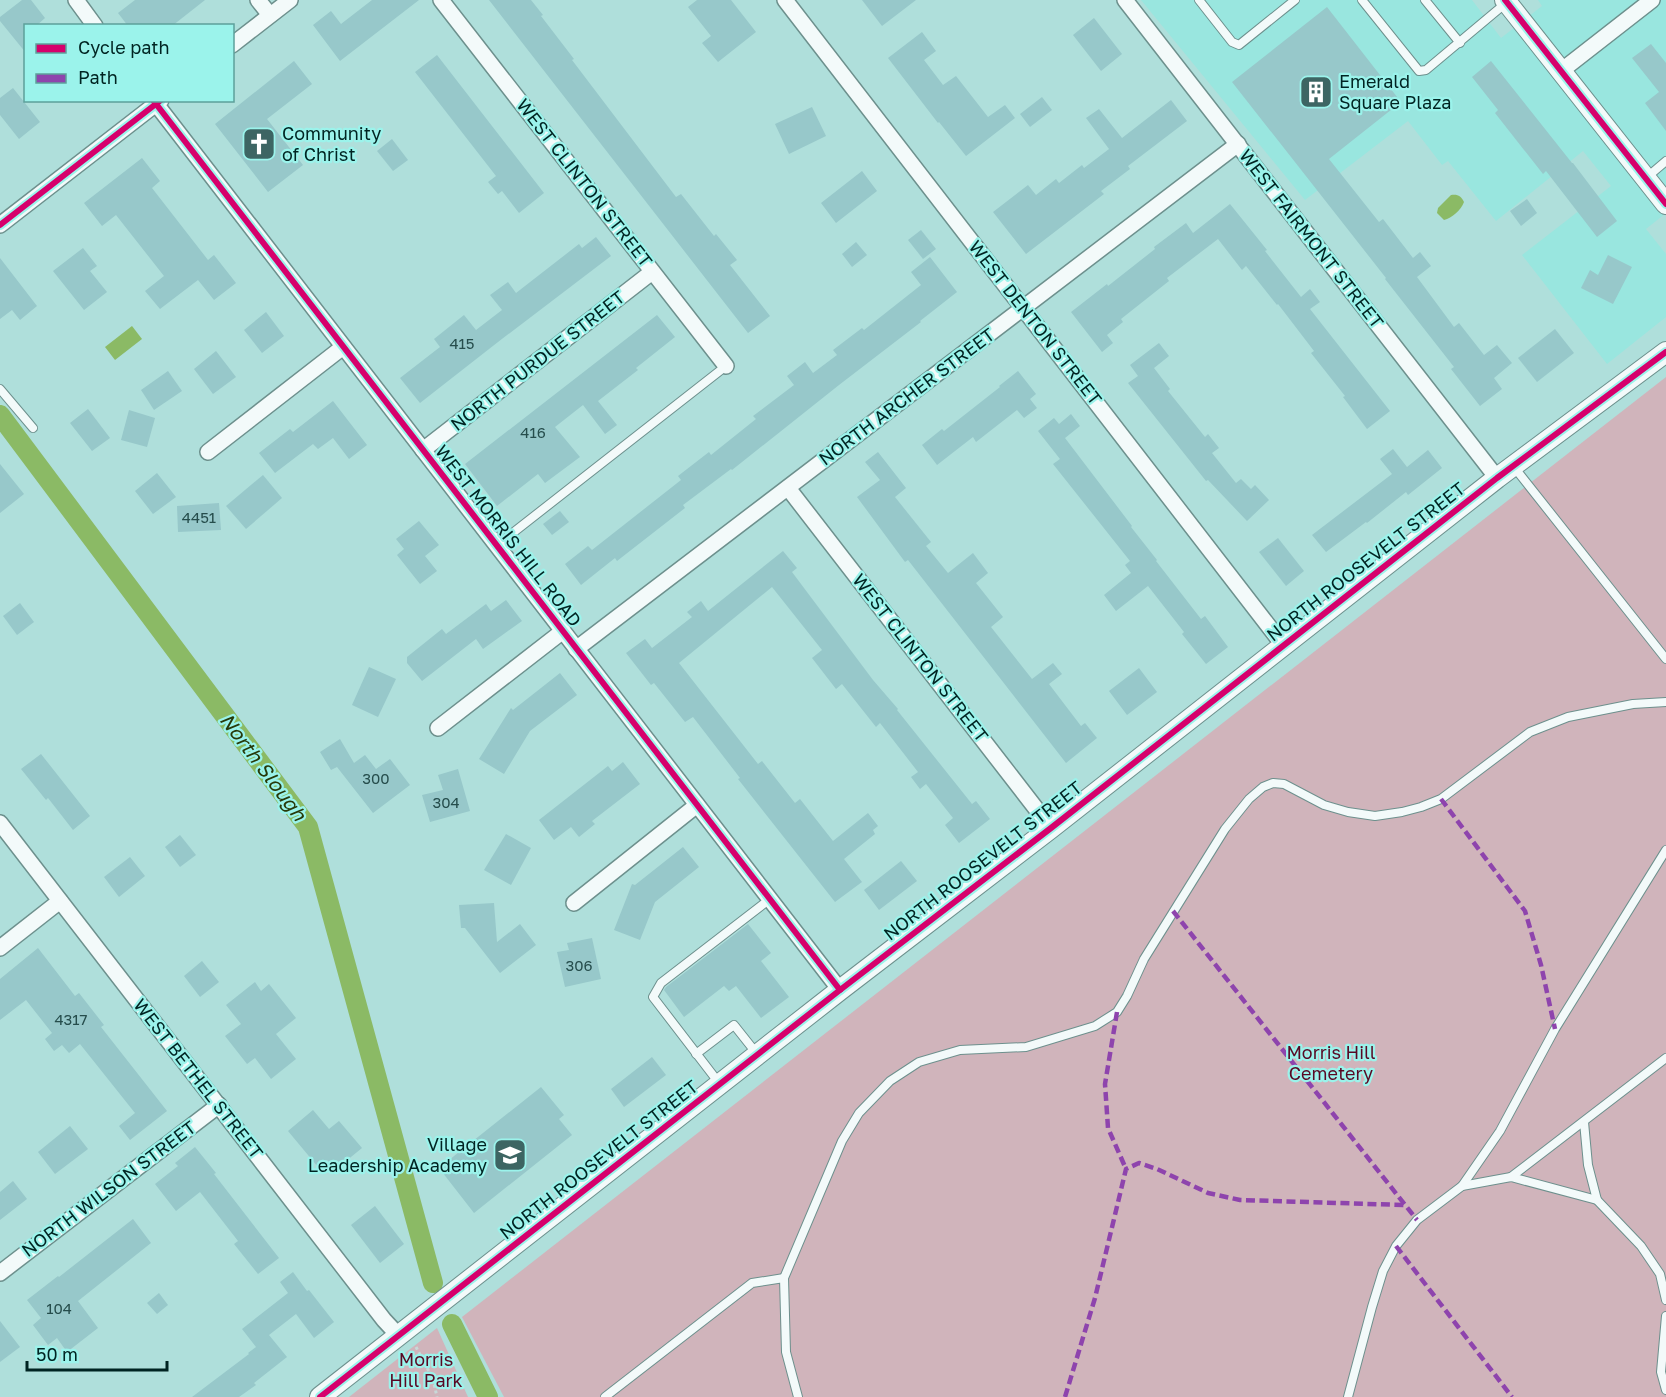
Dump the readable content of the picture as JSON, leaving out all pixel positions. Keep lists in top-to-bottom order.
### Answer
{
  "streets": {
    "street": [
      "WEST CLINTON STREET",
      "WEST FAIRMONT STREET",
      "WEST DENTON STREET",
      "NORTH PURDUE STREET",
      "NORTH ARCHER STREET",
      "WEST MORRIS HILL ROAD",
      "NORTH ROOSEVELT STREET",
      "WEST BETHEL STREET",
      "NORTH WILSON STREET"
    ]
  },
  "crossings": [
    ["WEST CLINTON STREET", "NORTH PURDUE STREET"],
    ["WEST CLINTON STREET", "NORTH ARCHER STREET"],
    ["WEST CLINTON STREET", "NORTH ROOSEVELT STREET"],
    ["WEST FAIRMONT STREET", "NORTH ARCHER STREET"],
    ["WEST FAIRMONT STREET", "NORTH ROOSEVELT STREET"],
    ["WEST DENTON STREET", "NORTH ARCHER STREET"],
    ["WEST DENTON STREET", "NORTH ROOSEVELT STREET"],
    ["NORTH PURDUE STREET", "WEST MORRIS HILL ROAD"],
    ["NORTH ARCHER STREET", "WEST MORRIS HILL ROAD"],
    ["WEST MORRIS HILL ROAD", "NORTH ROOSEVELT STREET"],
    ["NORTH ROOSEVELT STREET", "WEST BETHEL STREET"],
    ["WEST BETHEL STREET", "NORTH WILSON STREET"]
  ],
  "water": ["North Slough"],
  "parks": ["Morris Hill Cemetery", "Morris Hill Park"],
  "places": {
    "building": ["Emerald Square Plaza"],
    "church": ["Community of Christ"],
    "school or university": ["Village Leadership Academy"]
  },
  "house_numbers": [
    "415",
    "416",
    "4451",
    "300",
    "304",
    "306",
    "4317",
    "104"
  ],
  "legend": ["Cycle path", "Path"],
  "scale_bar": "50 m"
}
